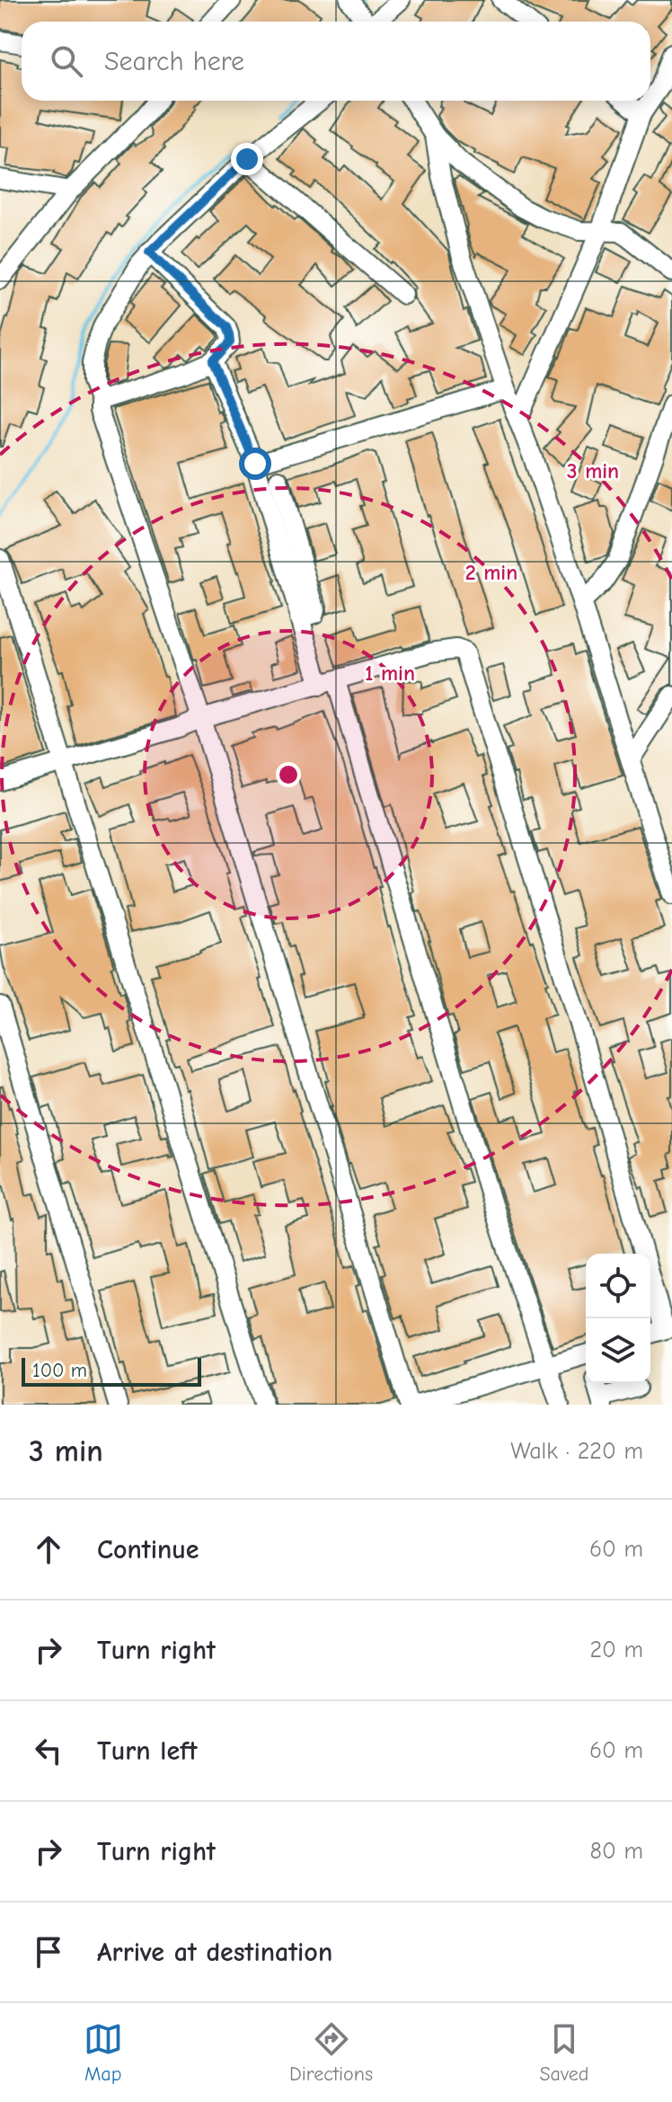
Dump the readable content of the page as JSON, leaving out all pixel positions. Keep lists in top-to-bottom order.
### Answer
{
  "scale_bar": "100 m",
  "page": {
    "search": "Search here",
    "scale": "100 m",
    "heading": ["3 min", "Walk · 220 m"],
    "list": [
      ["Continue", "60 m"],
      ["Turn right", "20 m"],
      ["Turn left", "60 m"],
      ["Turn right", "80 m"],
      "Arrive at destination"
    ],
    "nav": ["Map", "Directions", "Saved"]
  },
  "rings": ["3 min", "2 min", "1 min"]
}
